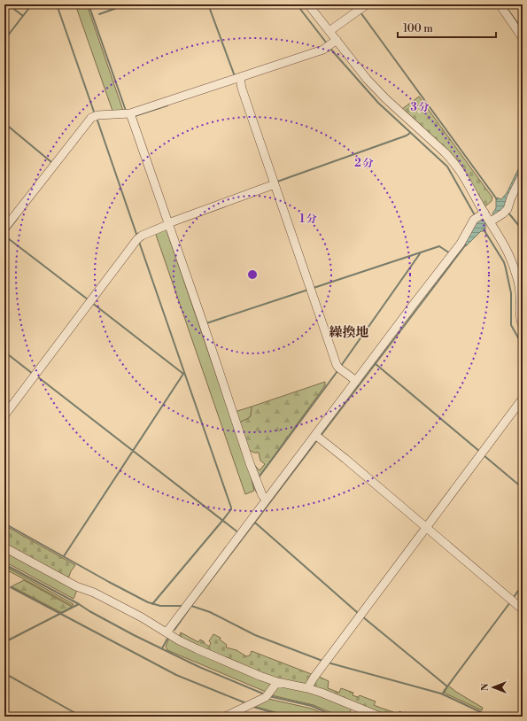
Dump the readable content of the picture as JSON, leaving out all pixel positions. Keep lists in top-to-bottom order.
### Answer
{
  "districts": ["繰換地"],
  "scale_bar": "100 m",
  "north": "left",
  "rings": ["3 分", "2 分", "1 分"]
}
